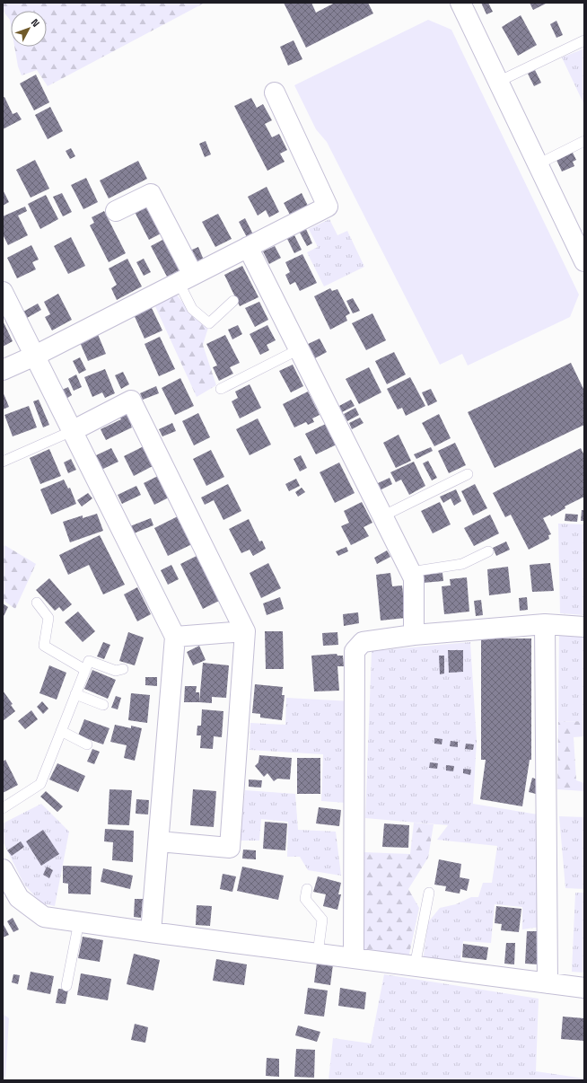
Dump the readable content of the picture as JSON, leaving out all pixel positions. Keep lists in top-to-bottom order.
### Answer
{
  "north": "top right"
}
